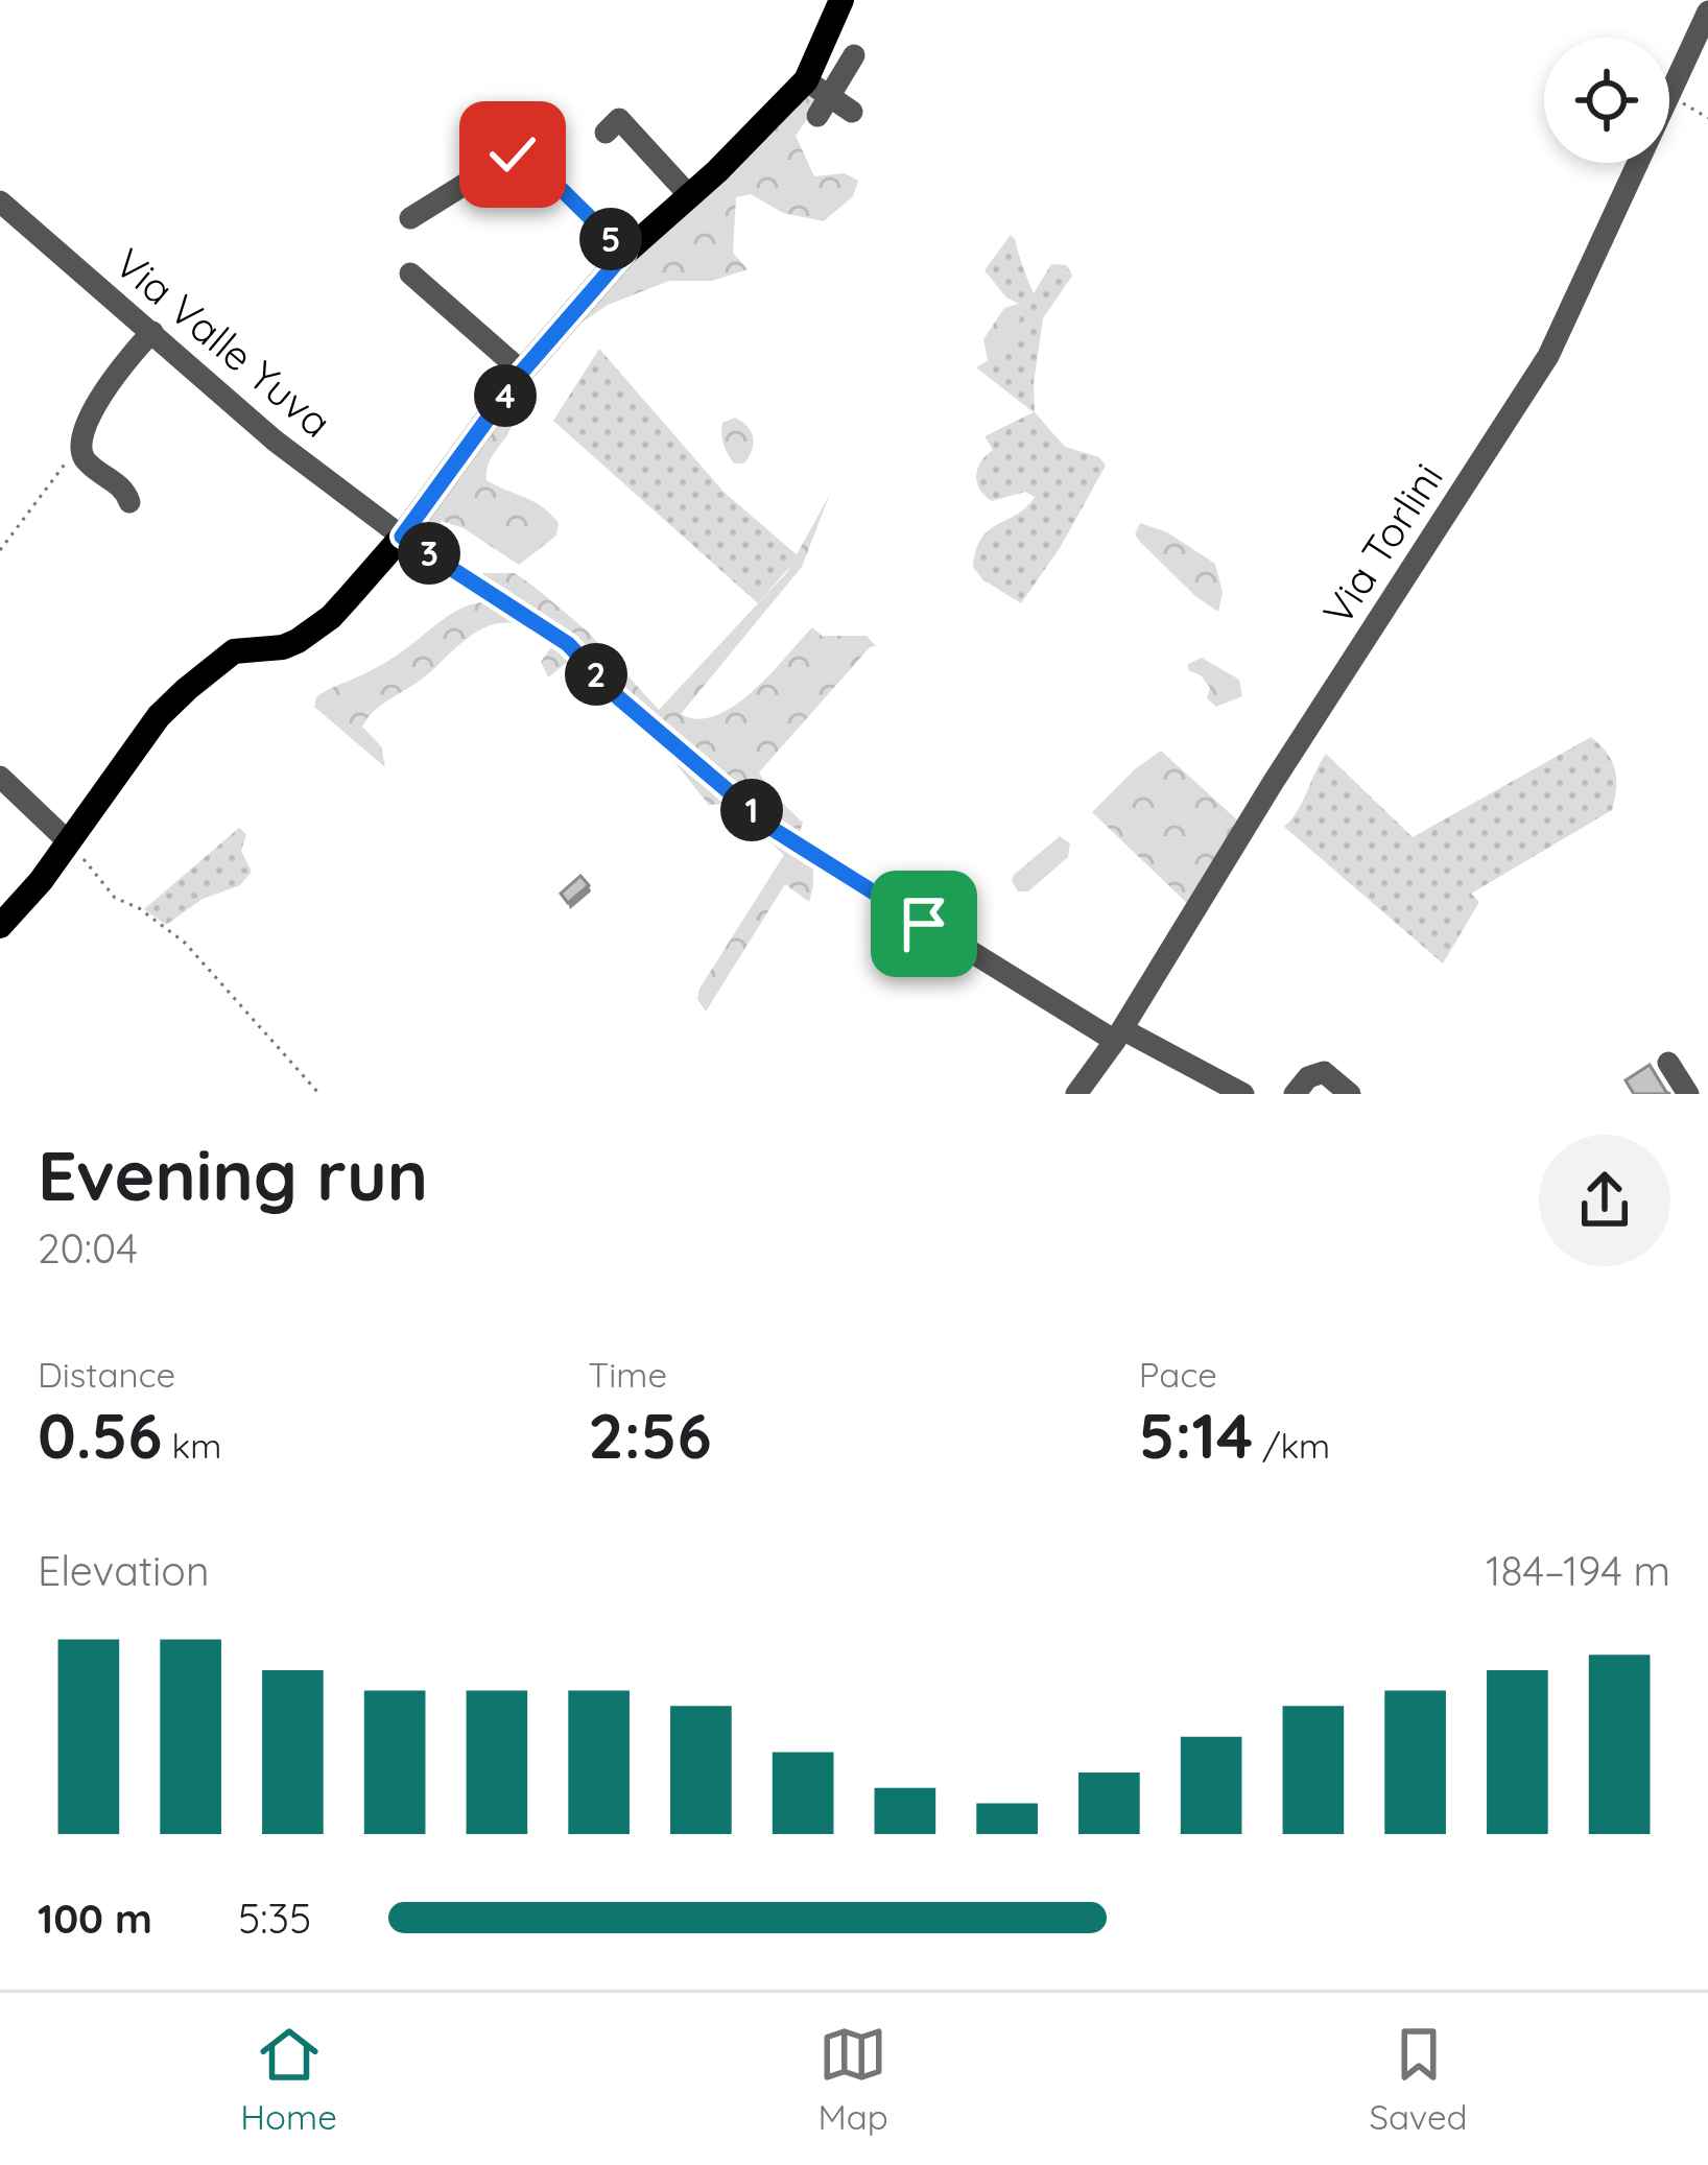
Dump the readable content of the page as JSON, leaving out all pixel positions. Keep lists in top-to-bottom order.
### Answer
{
  "streets": {
    "street": ["Via Valle Yuva", "Via Torlini"]
  },
  "crossings": [
    ["Via Valle Yuva", "Via Torlini"]
  ],
  "page": {
    "pins": [
      "5",
      "4",
      "3",
      "2",
      "1"
    ],
    "heading": ["Evening run", "20:04"],
    "stats": [
      ["Distance", "0.56 km"],
      ["Time", "2:56"],
      ["Pace", "5:14 /km"]
    ],
    "chart": ["Elevation", "184–194 m"],
    "list": [
      {
        "name": "100 m",
        "note": "5:35"
      }
    ],
    "tabs": ["Home", "Map", "Saved"]
  }
}
